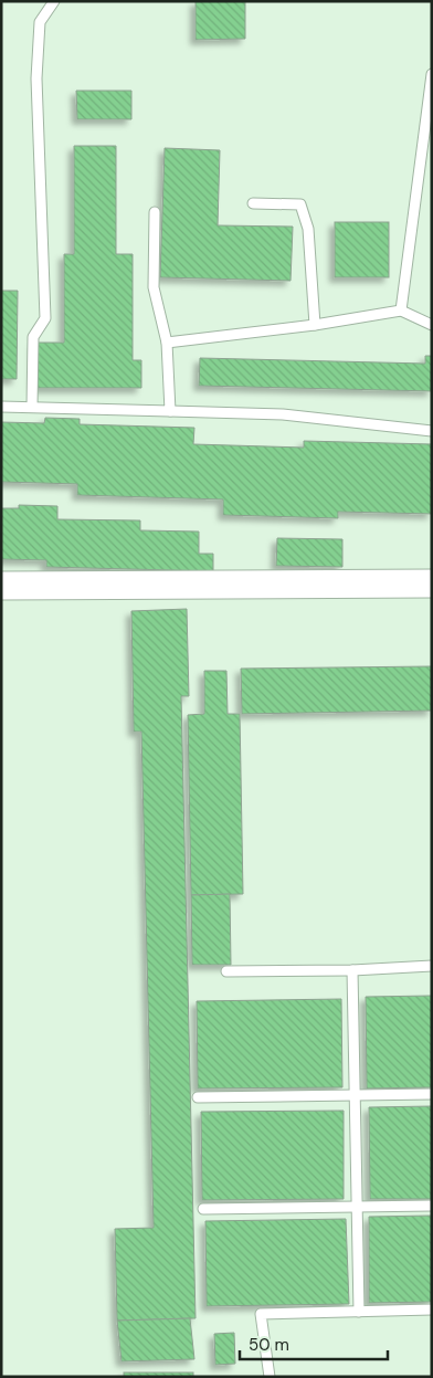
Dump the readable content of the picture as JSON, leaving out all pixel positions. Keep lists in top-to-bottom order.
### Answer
{
  "scale_bar": "50 m"
}
